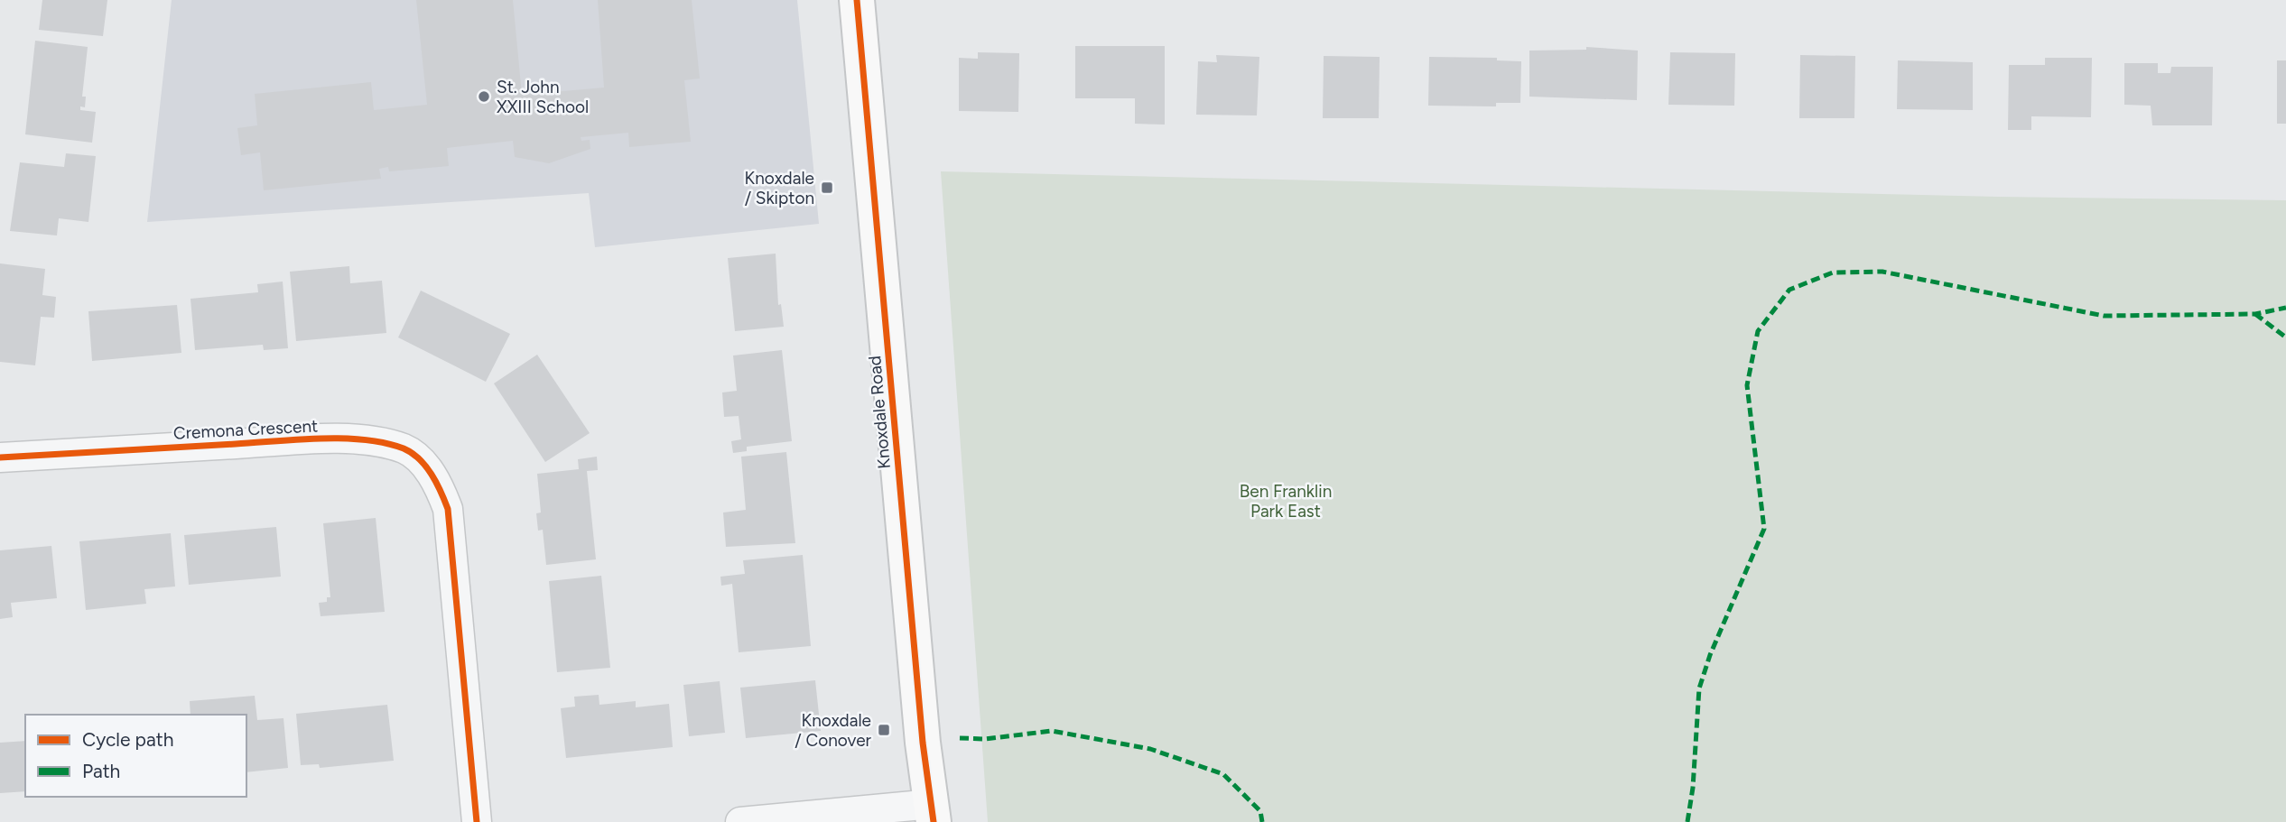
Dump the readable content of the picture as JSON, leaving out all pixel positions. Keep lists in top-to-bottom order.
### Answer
{
  "streets": {
    "street": ["Knoxdale Road", "Cremona Crescent"]
  },
  "parks": ["Ben Franklin Park East"],
  "places": {
    "other": ["St. John XXIII School"],
    "transit": ["Knoxdale / Skipton", "Knoxdale / Conover"]
  },
  "legend": ["Cycle path", "Path"]
}
